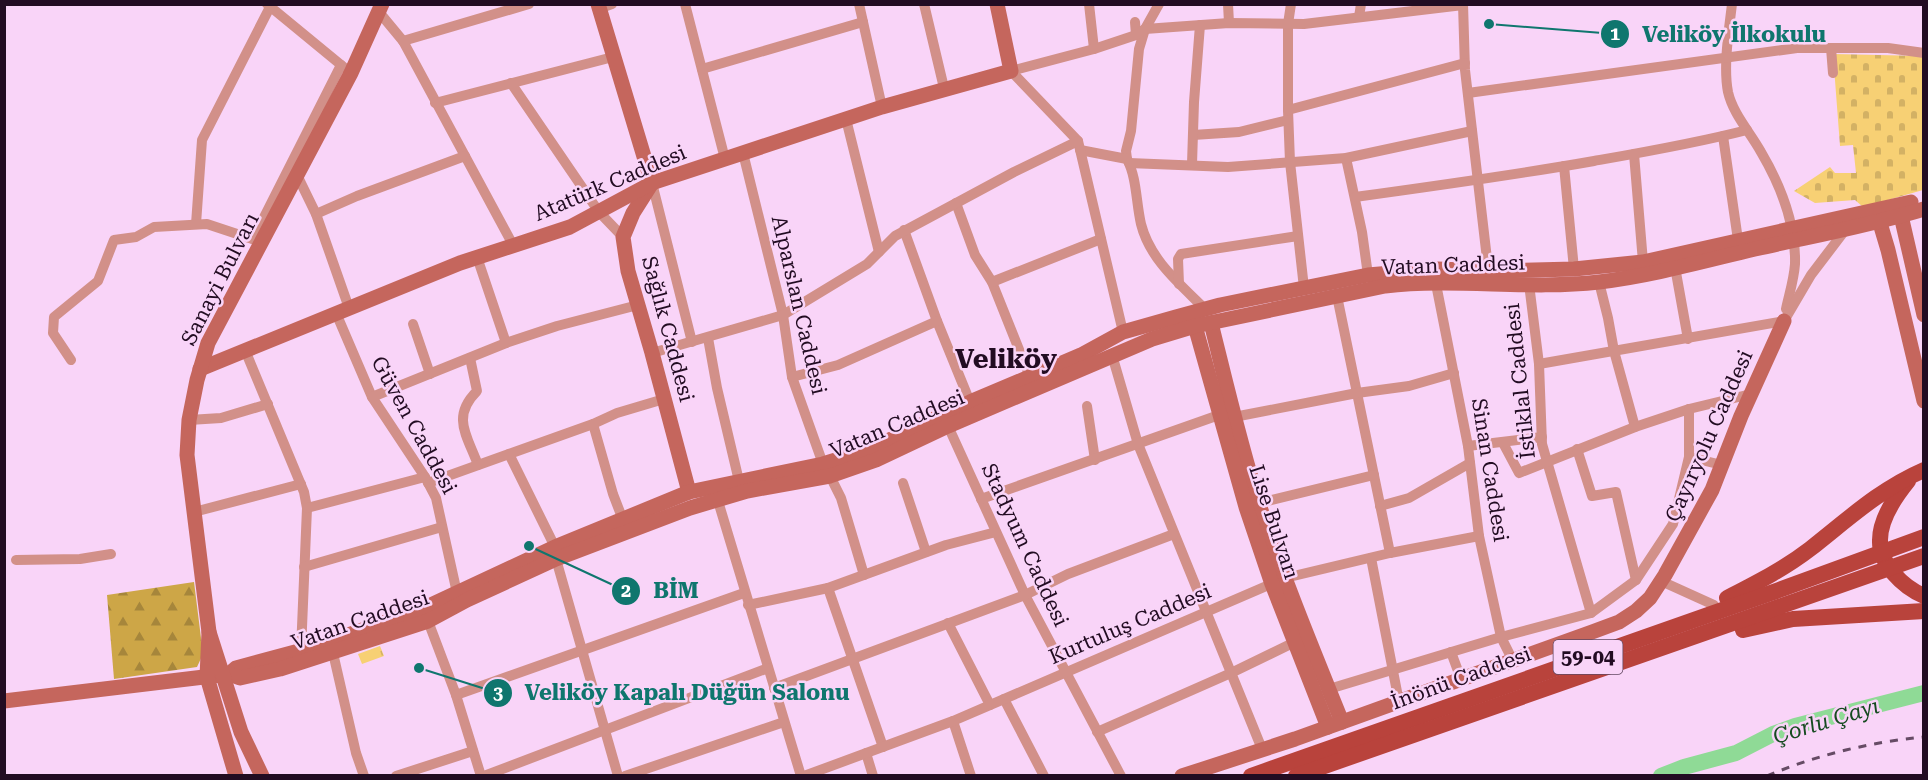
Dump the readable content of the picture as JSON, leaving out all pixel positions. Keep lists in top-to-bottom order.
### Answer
{
  "streets": {
    "main road": [
      "Atatürk Caddesi",
      "Vatan Caddesi",
      "Sanayi Bulvarı",
      "Sağlık Caddesi",
      "Çayıryolu Caddesi",
      "Lise Bulvarı",
      "59-04",
      "İnönü Caddesi"
    ],
    "street": [
      "Alparslan Caddesi",
      "İstiklal Caddesi",
      "Güven Caddesi",
      "Sinan Caddesi",
      "Stadyum Caddesi",
      "Kurtuluş Caddesi"
    ]
  },
  "crossings": [
    ["Atatürk Caddesi", "Sanayi Bulvarı"],
    ["Atatürk Caddesi", "Alparslan Caddesi"],
    ["Atatürk Caddesi", "Sağlık Caddesi"],
    ["Atatürk Caddesi", "Güven Caddesi"],
    ["Vatan Caddesi", "Sanayi Bulvarı"],
    ["Vatan Caddesi", "Alparslan Caddesi"],
    ["Vatan Caddesi", "Sağlık Caddesi"],
    ["Vatan Caddesi", "İstiklal Caddesi"],
    ["Vatan Caddesi", "Güven Caddesi"],
    ["Vatan Caddesi", "Sinan Caddesi"],
    ["Vatan Caddesi", "Lise Bulvarı"],
    ["Vatan Caddesi", "Stadyum Caddesi"],
    ["Sanayi Bulvarı", "Güven Caddesi"],
    ["Çayıryolu Caddesi", "Sinan Caddesi"],
    ["Çayıryolu Caddesi", "Lise Bulvarı"],
    ["Sinan Caddesi", "Kurtuluş Caddesi"],
    ["Lise Bulvarı", "Kurtuluş Caddesi"],
    ["Stadyum Caddesi", "Kurtuluş Caddesi"],
    ["59-04", "İnönü Caddesi"]
  ],
  "districts": ["Veliköy"],
  "water": ["Çorlu Çayı"],
  "places": ["Veliköy İlkokulu", "BİM", "Veliköy Kapalı Düğün Salonu"]
}
